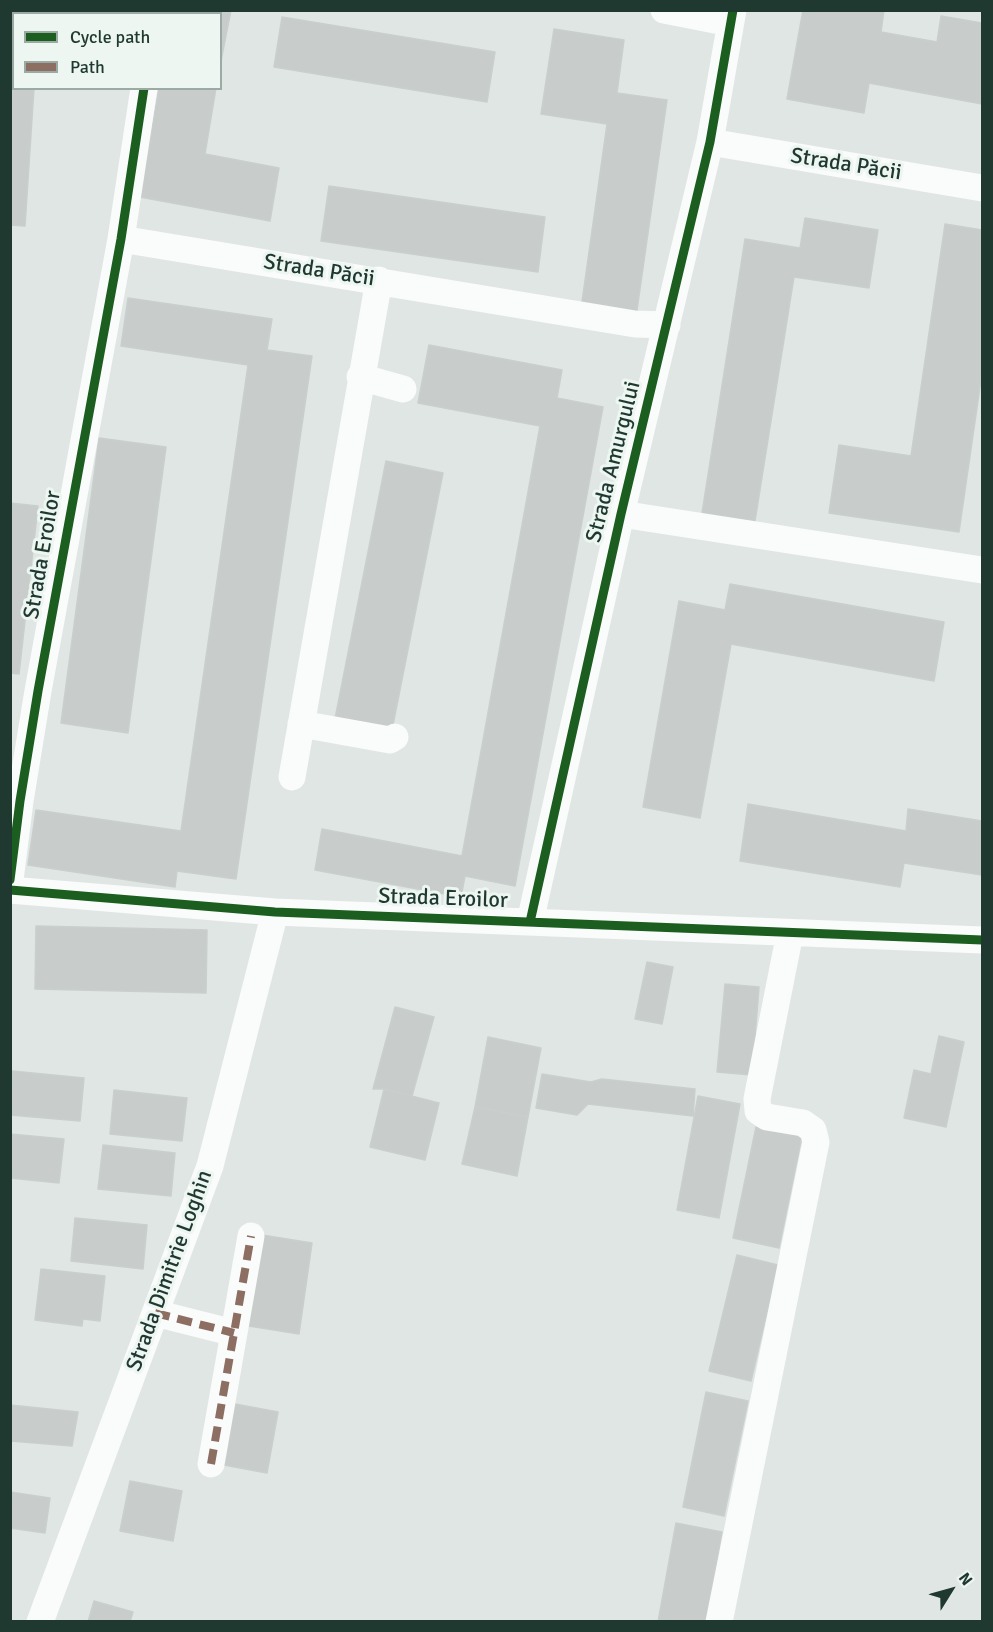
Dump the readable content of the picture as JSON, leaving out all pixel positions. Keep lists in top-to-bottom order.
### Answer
{
  "streets": {
    "street": [
      "Strada Păcii",
      "Strada Amurgului",
      "Strada Eroilor",
      "Strada Dimitrie Loghin"
    ]
  },
  "crossings": [
    ["Strada Păcii", "Strada Amurgului"],
    ["Strada Păcii", "Strada Eroilor"],
    ["Strada Amurgului", "Strada Eroilor"],
    ["Strada Eroilor", "Strada Dimitrie Loghin"]
  ],
  "legend": ["Cycle path", "Path"],
  "north": "top right"
}
